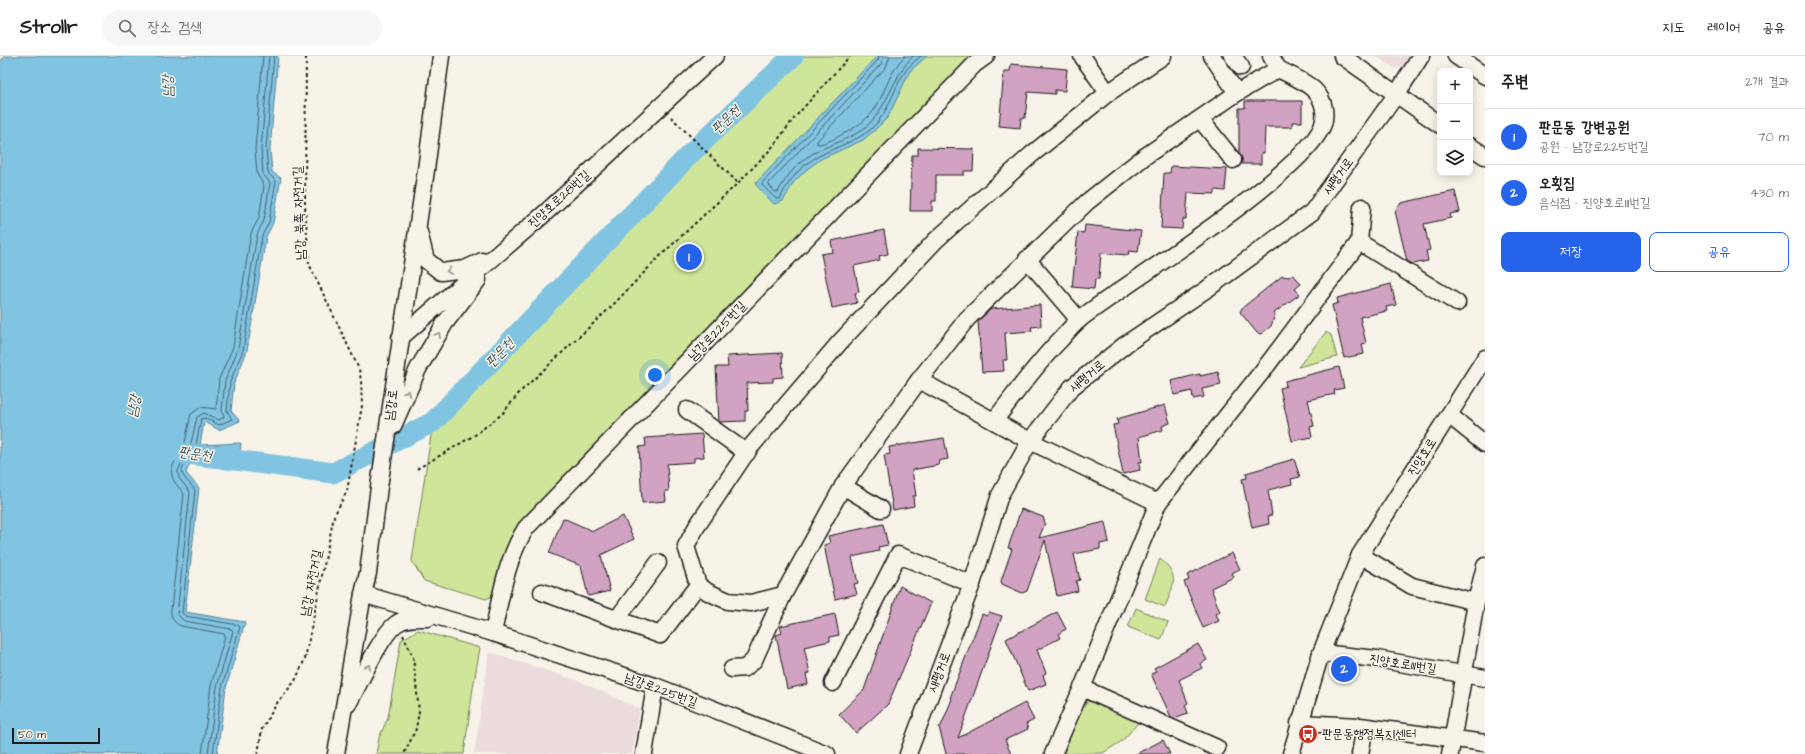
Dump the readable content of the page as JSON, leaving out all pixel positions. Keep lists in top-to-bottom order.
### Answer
{
  "streets": {
    "street": [
      "새평거로",
      "진양호로28번길",
      "남강로225번길",
      "남강로",
      "진양호로",
      "진양호로111번길"
    ],
    "path": ["남강 북쪽 자전거길", "남강 자전거길"]
  },
  "crossings": [
    ["진양호로28번길", "남강로"],
    ["남강 북쪽 자전거길", "남강 자전거길"],
    ["남강로225번길", "남강로"],
    ["진양호로", "진양호로111번길"]
  ],
  "water": ["남강", "판문천"],
  "places": {
    "bus stop": ["판문동행정복지센터"]
  },
  "scale_bar": "50 m",
  "page": {
    "header": "Strollr",
    "search": "장소 검색",
    "nav": ["지도", "레이어", "공유"],
    "heading": ["주변", "2개 결과"],
    "map_buttons": ["+", "−"],
    "list": [
      {
        "mark": "1",
        "name": "판문동 강변공원",
        "note": "공원 · 남강로225번길",
        "value": "70 m"
      },
      {
        "mark": "2",
        "name": "오횟집",
        "note": "음식점 · 진양호로111번길",
        "value": "430 m"
      }
    ],
    "buttons": ["저장", "공유"],
    "pins": ["1", "2"],
    "scale": "50 m"
  }
}
